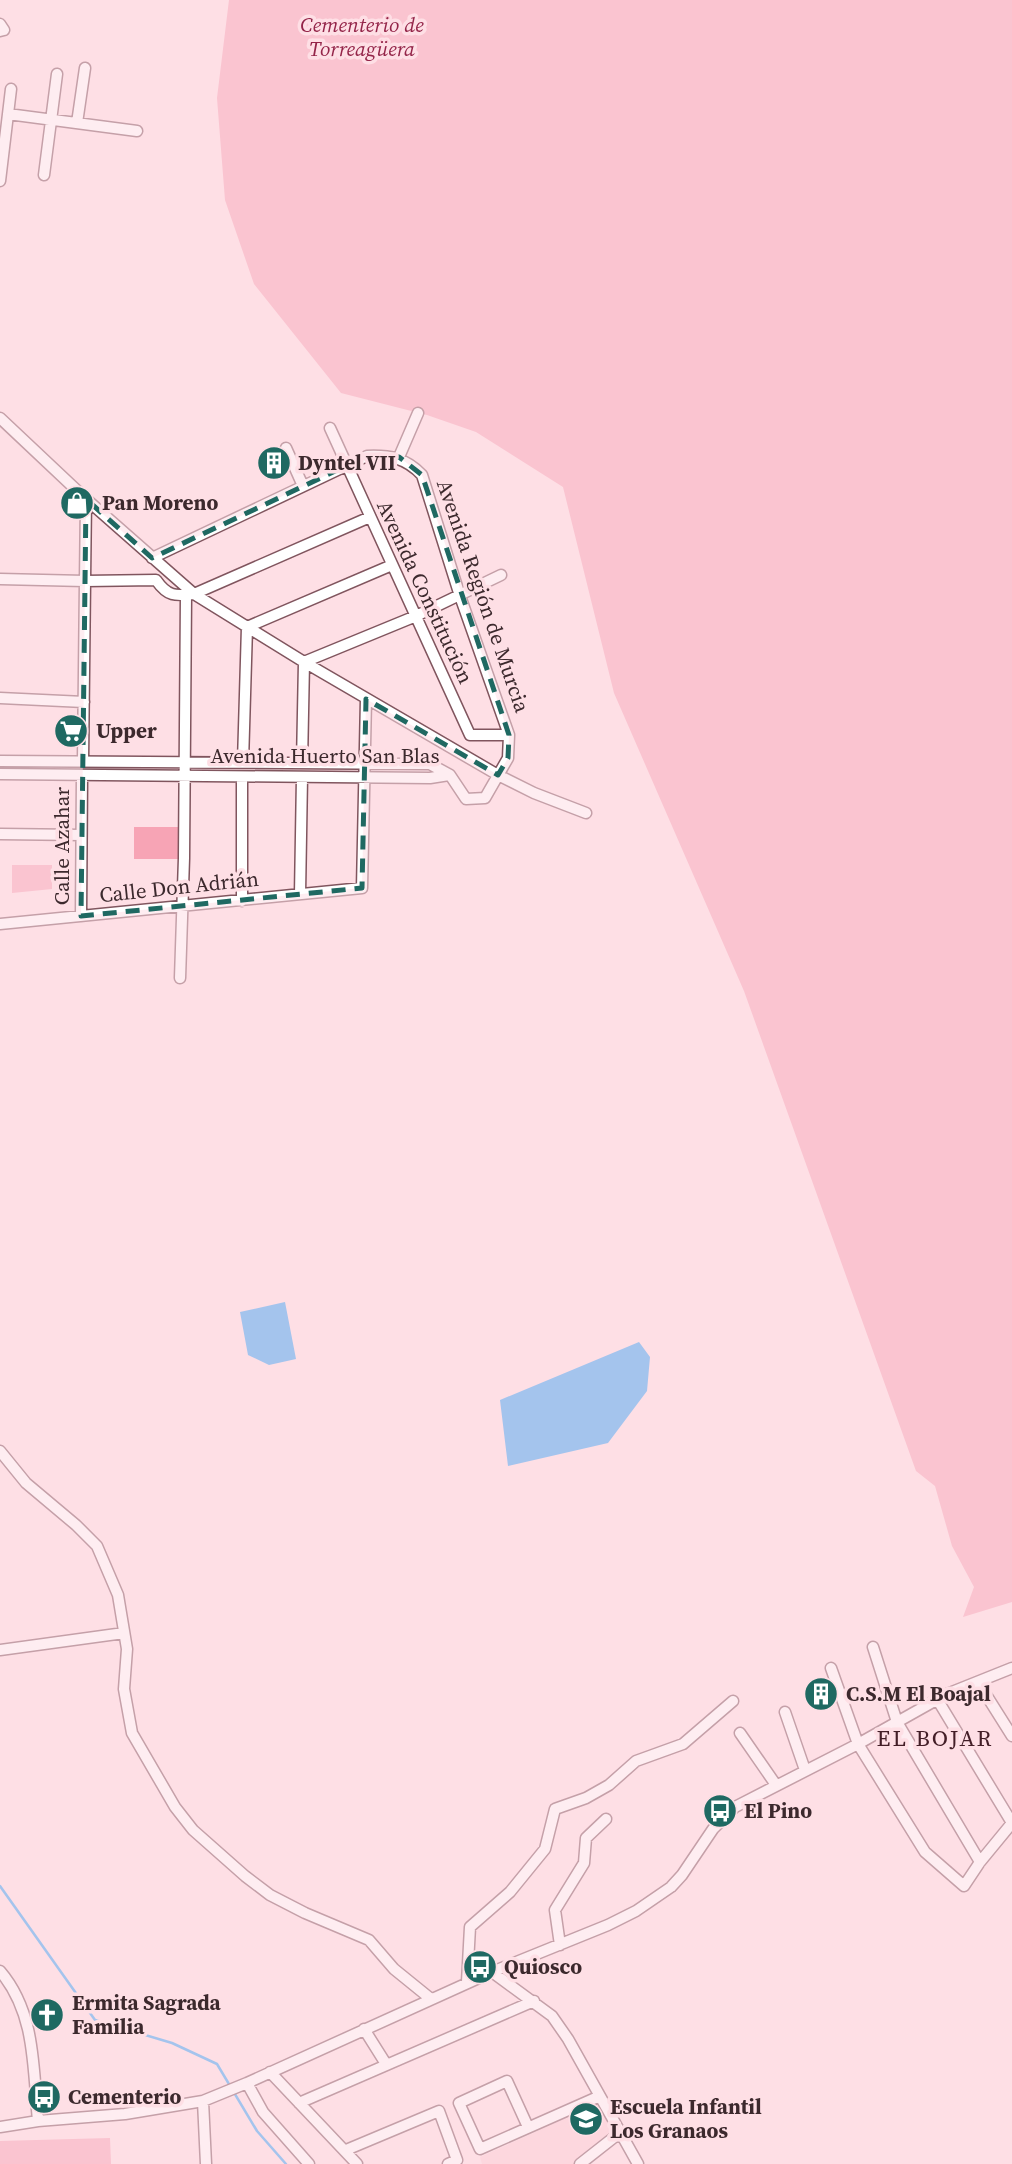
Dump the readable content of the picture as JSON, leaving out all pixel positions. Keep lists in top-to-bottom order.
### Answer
{
  "streets": {
    "street": [
      "Avenida Constitución",
      "Avenida Región de Murcia",
      "Avenida Huerto San Blas",
      "Calle Azahar",
      "Calle Don Adrián"
    ]
  },
  "crossings": [
    ["Avenida Constitución", "Avenida Región de Murcia"],
    ["Avenida Huerto San Blas", "Calle Azahar"],
    ["Avenida Huerto San Blas", "Calle Don Adrián"],
    ["Calle Azahar", "Calle Don Adrián"]
  ],
  "districts": ["EL BOJAR"],
  "parks": ["Cementerio de Torreagüera"],
  "places": {
    "building": ["Dyntel VII", "C.S.M El Boajal"],
    "shop": ["Pan Moreno"],
    "supermarket": ["Upper"],
    "bus stop": ["El Pino", "Quiosco", "Cementerio"],
    "church": ["Ermita Sagrada Familia"],
    "school or university": ["Escuela Infantil Los Granaos"]
  }
}
